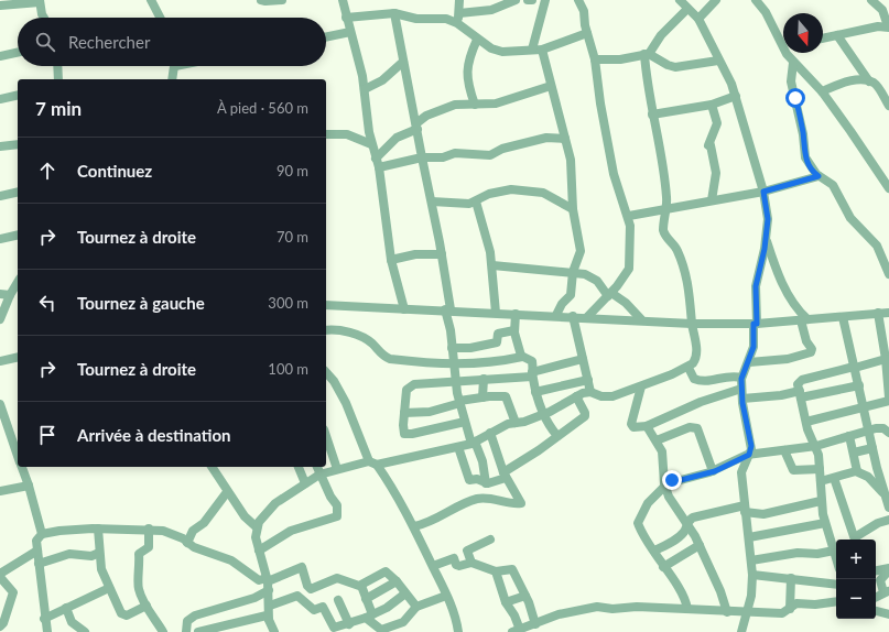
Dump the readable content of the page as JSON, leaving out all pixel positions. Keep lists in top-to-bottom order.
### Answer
{
  "north": "bottom",
  "page": {
    "search": "Rechercher",
    "heading": ["7 min", "À pied · 560 m"],
    "list": [
      ["Continuez", "90 m"],
      ["Tournez à droite", "70 m"],
      ["Tournez à gauche", "300 m"],
      ["Tournez à droite", "100 m"],
      "Arrivée à destination"
    ],
    "map_buttons": ["+", "−"]
  }
}
